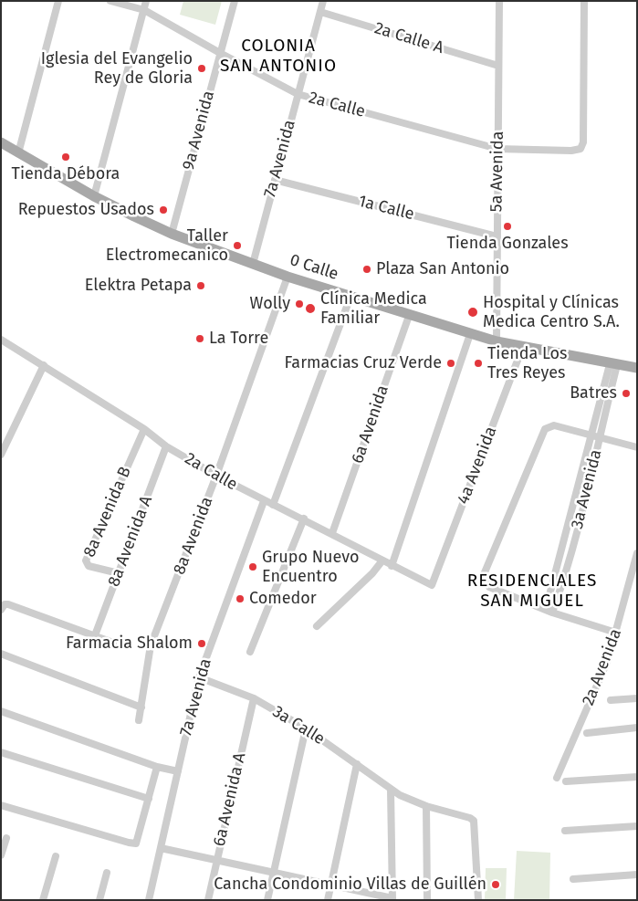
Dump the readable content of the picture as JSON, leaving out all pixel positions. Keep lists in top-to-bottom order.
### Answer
{
  "streets": {
    "main road": ["0 Calle"],
    "street": [
      "2a Calle A",
      "2a Calle",
      "9a Avenida",
      "7a Avenida",
      "5a Avenida",
      "1a Calle",
      "6a Avenida",
      "4a Avenida",
      "3a Avenida",
      "8a Avenida B",
      "8a Avenida",
      "8a Avenida A",
      "2a Avenida",
      "3a Calle",
      "6a Avenida A"
    ]
  },
  "crossings": [
    ["2a Calle A", "7a Avenida"],
    ["2a Calle A", "5a Avenida"],
    ["2a Calle", "9a Avenida"],
    ["2a Calle", "7a Avenida"],
    ["2a Calle", "5a Avenida"],
    ["2a Calle", "6a Avenida"],
    ["2a Calle", "4a Avenida"],
    ["2a Calle", "8a Avenida B"],
    ["2a Calle", "8a Avenida"],
    ["2a Calle", "8a Avenida A"],
    ["9a Avenida", "0 Calle"],
    ["7a Avenida", "1a Calle"],
    ["7a Avenida", "0 Calle"],
    ["7a Avenida", "3a Calle"],
    ["5a Avenida", "1a Calle"],
    ["5a Avenida", "0 Calle"],
    ["0 Calle", "6a Avenida"],
    ["0 Calle", "4a Avenida"],
    ["0 Calle", "3a Avenida"],
    ["0 Calle", "8a Avenida"],
    ["8a Avenida B", "8a Avenida A"],
    ["3a Calle", "6a Avenida A"]
  ],
  "districts": ["COLONIA SAN ANTONIO", "RESIDENCIALES SAN MIGUEL"],
  "places": [
    "Iglesia del Evangelio Rey de Gloria",
    "Tienda Débora",
    "Repuestos Usados",
    "Tienda Gonzales",
    "Taller Electromecanico",
    "Plaza San Antonio",
    "Elektra Petapa",
    "Wolly",
    "Clínica Medica Familiar",
    "Hospital y Clínicas Medica Centro S.A.",
    "La Torre",
    "Farmacias Cruz Verde",
    "Tienda Los Tres Reyes",
    "Batres",
    "Grupo Nuevo Encuentro",
    "Comedor",
    "Farmacia Shalom",
    "Cancha Condominio Villas de Guillén"
  ]
}
